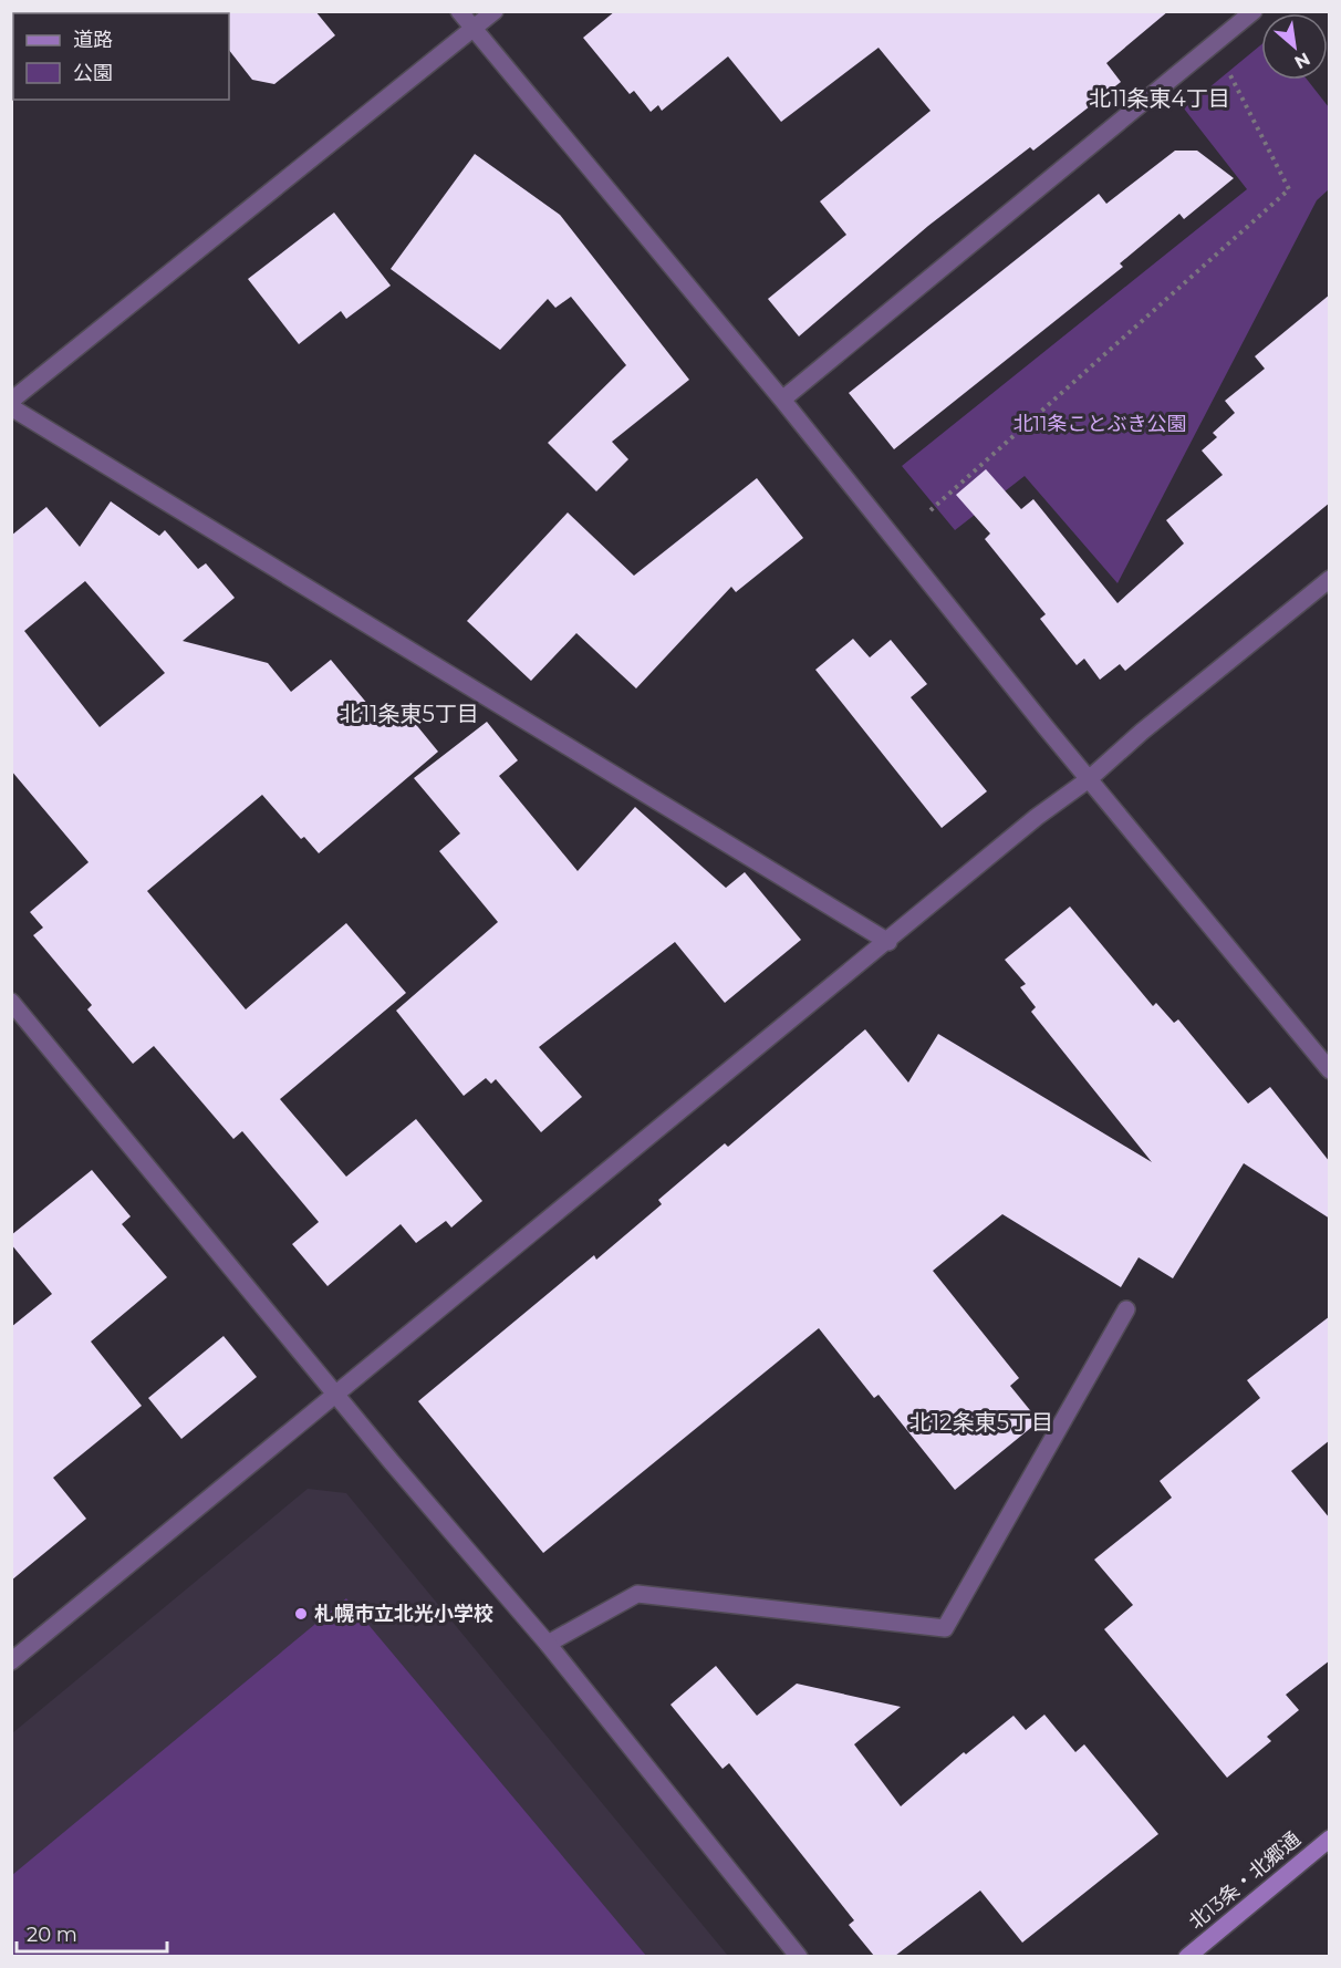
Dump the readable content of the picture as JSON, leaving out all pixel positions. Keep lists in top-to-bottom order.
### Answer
{
  "streets": {
    "street": ["北13条・北郷通"]
  },
  "districts": ["北11条東4丁目", "北11条東5丁目", "北12条東5丁目"],
  "parks": ["北11条ことぶき公園"],
  "places": ["札幌市立北光小学校"],
  "legend": ["道路", "公園"],
  "scale_bar": "20 m",
  "north": "bottom right"
}
